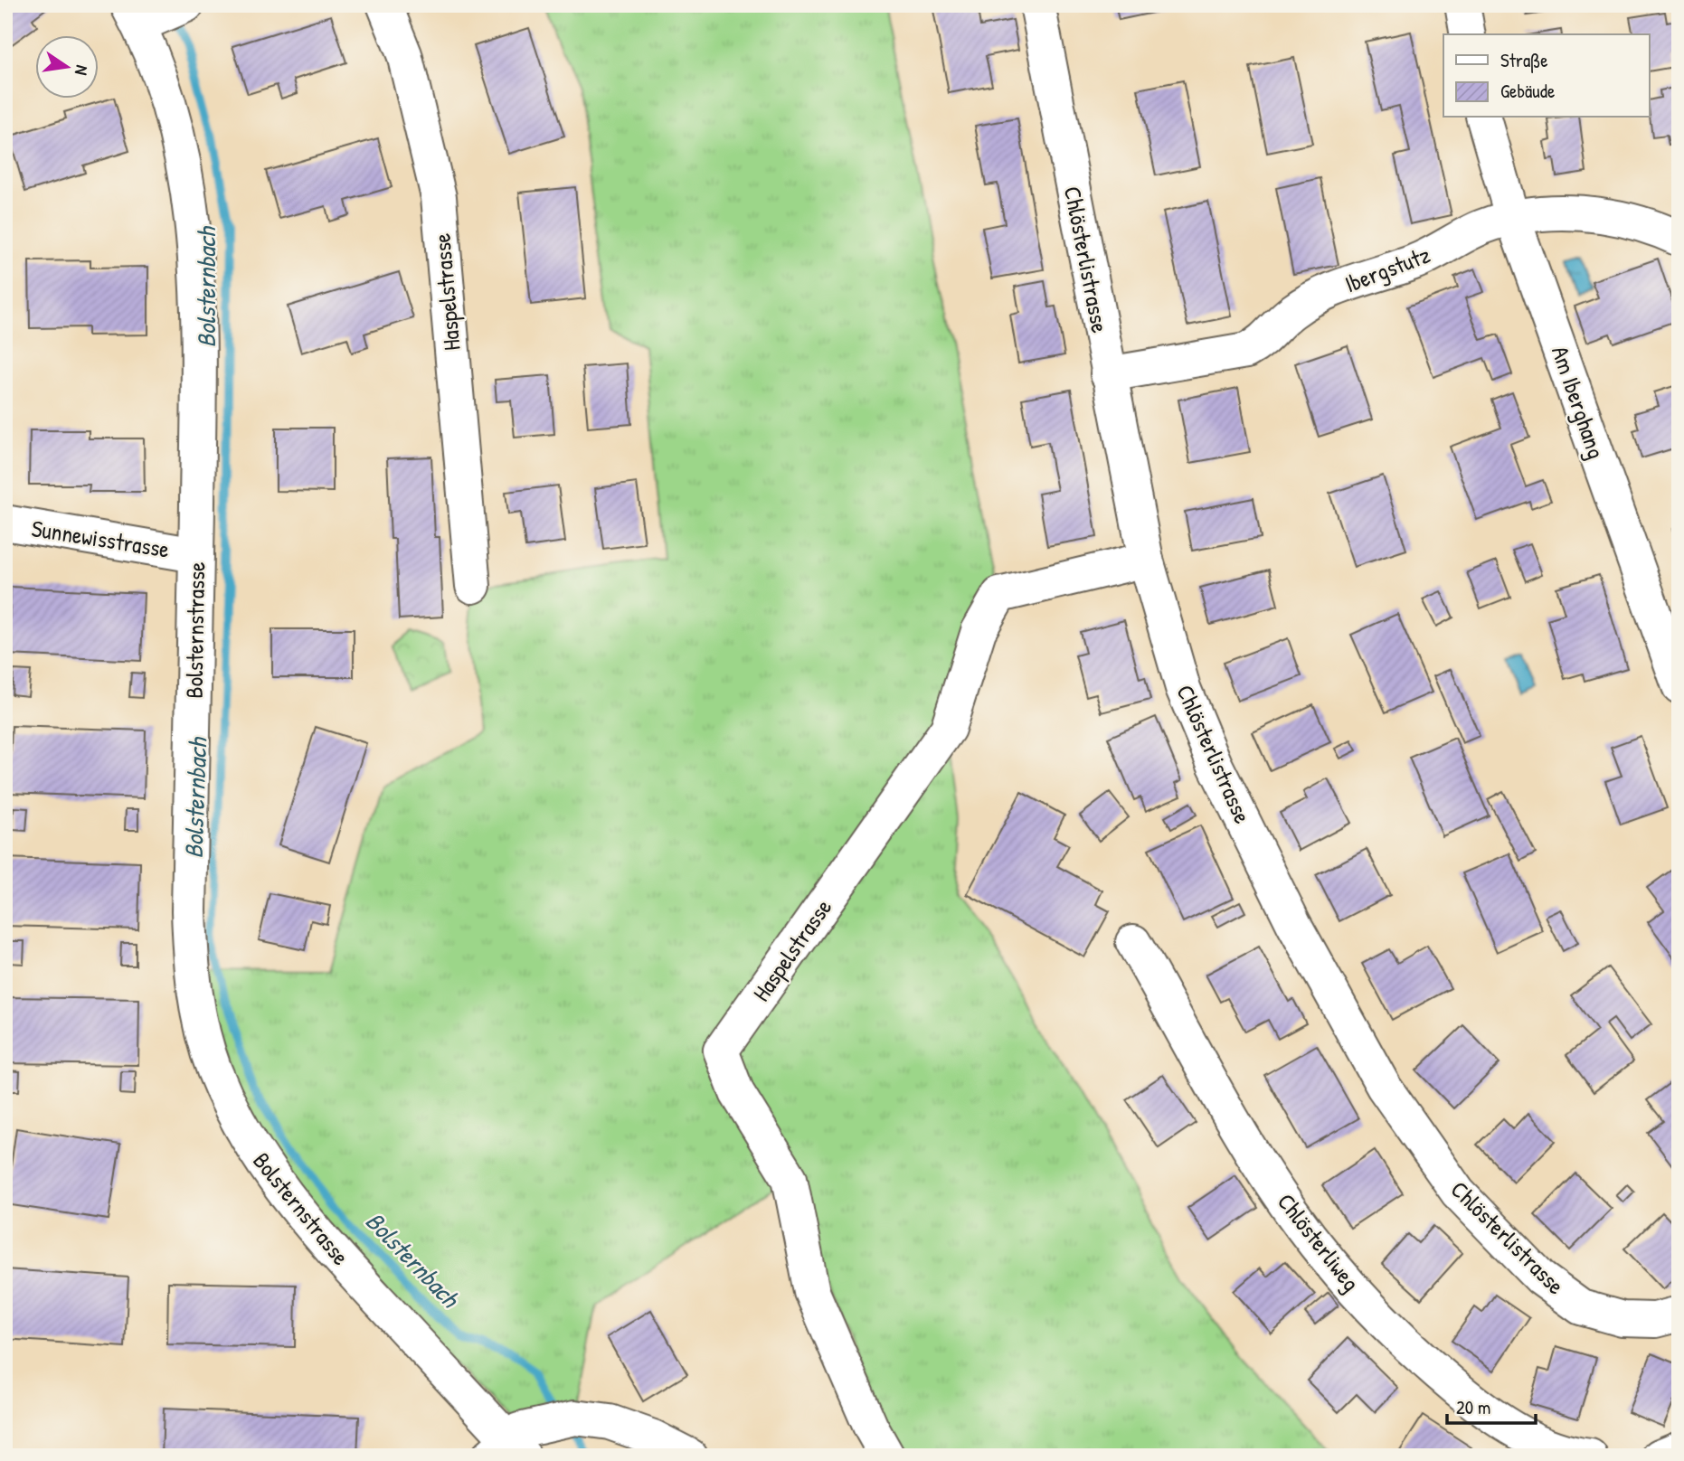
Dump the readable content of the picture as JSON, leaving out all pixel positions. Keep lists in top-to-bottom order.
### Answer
{
  "streets": {
    "street": [
      "Chlösterlistrasse",
      "Ibergstutz",
      "Haspelstrasse",
      "Am Iberghang",
      "Sunnewisstrasse",
      "Bolsternstrasse",
      "Chlösterliweg"
    ]
  },
  "crossings": [
    ["Chlösterlistrasse", "Ibergstutz"],
    ["Chlösterlistrasse", "Haspelstrasse"],
    ["Ibergstutz", "Am Iberghang"],
    ["Sunnewisstrasse", "Bolsternstrasse"]
  ],
  "water": ["Bolsternbach"],
  "legend": ["Straße", "Gebäude"],
  "scale_bar": "20 m",
  "north": "right"
}
